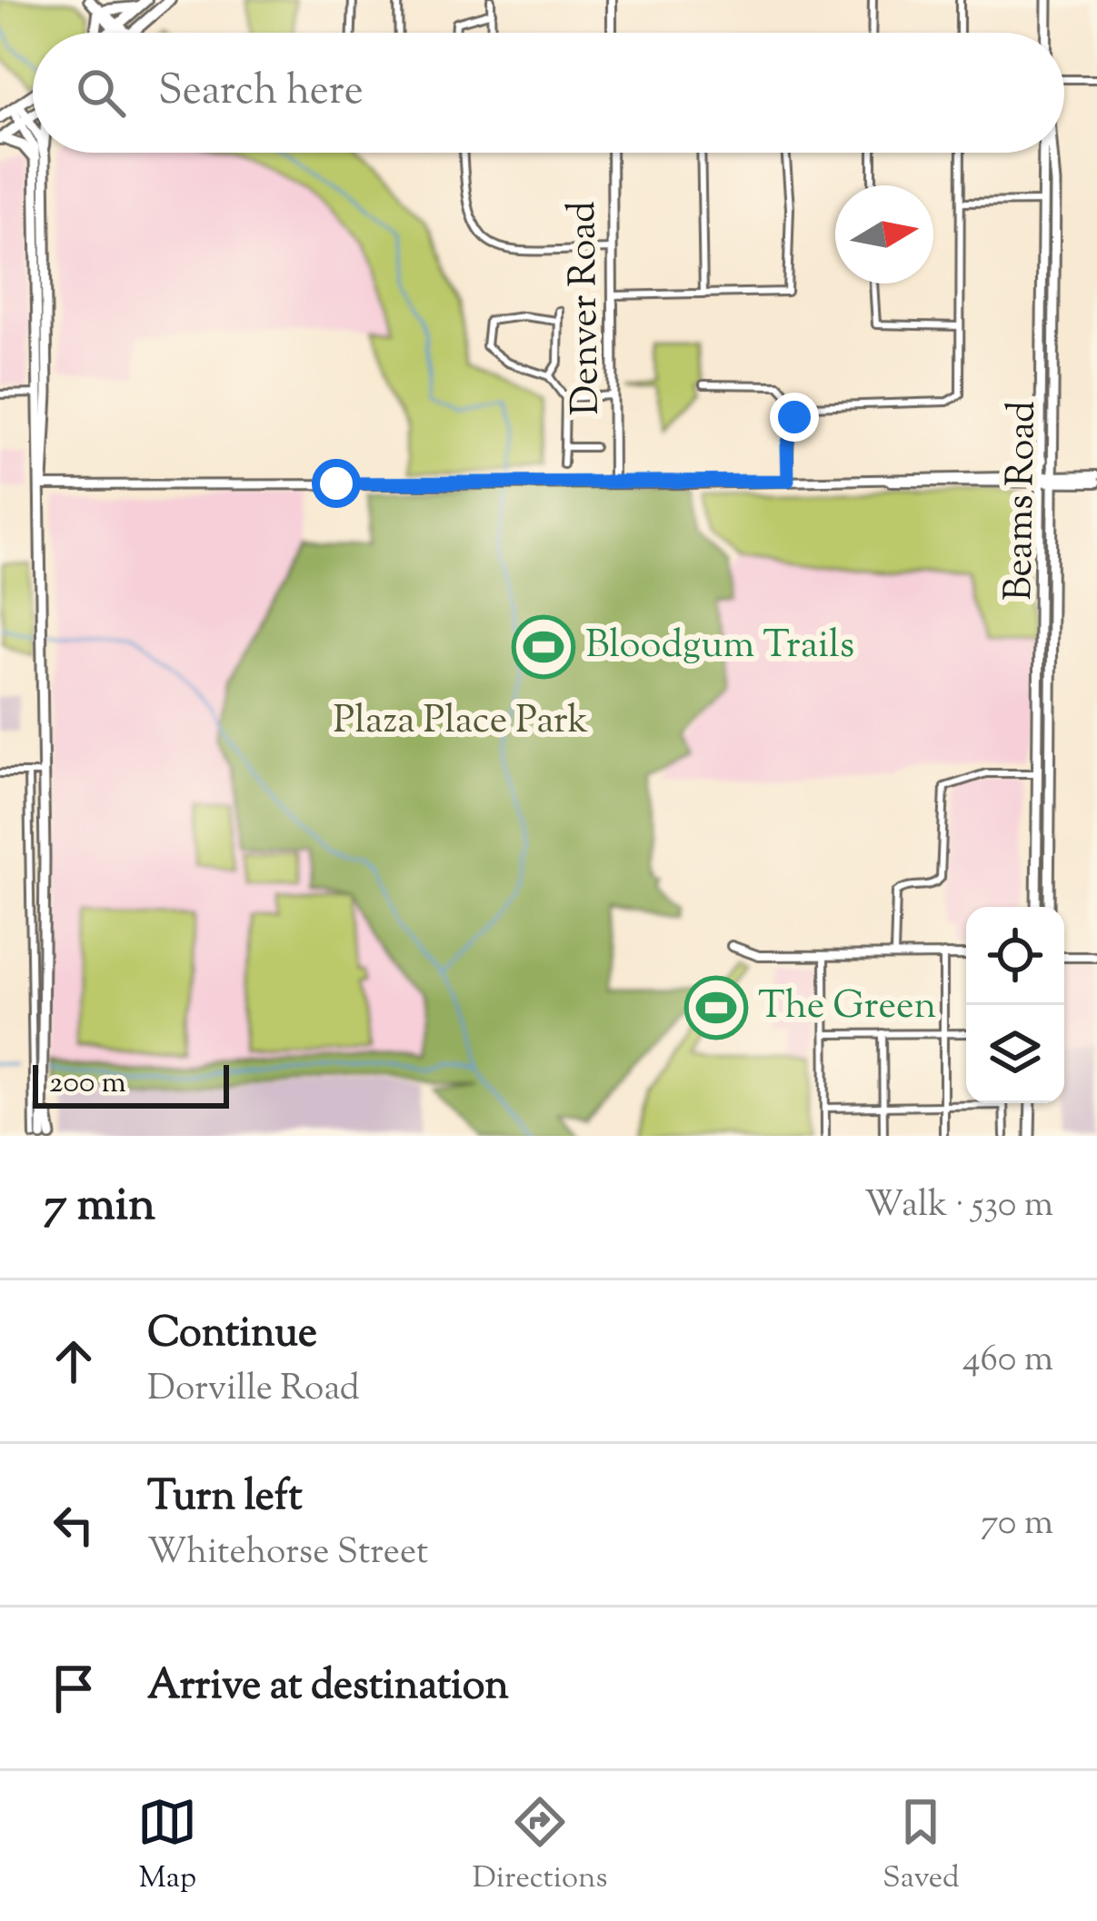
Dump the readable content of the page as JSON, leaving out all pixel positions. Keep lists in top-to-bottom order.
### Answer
{
  "streets": {
    "main road": ["Beams Road"],
    "street": ["Denver Road"]
  },
  "parks": ["Plaza Place Park"],
  "places": {
    "sports": ["Bloodgum Trails", "The Green"]
  },
  "scale_bar": "200 m",
  "north": "right",
  "page": {
    "search": "Search here",
    "scale": "200 m",
    "heading": ["7 min", "Walk · 530 m"],
    "list": [
      ["Continue", "Dorville Road", "460 m"],
      ["Turn left", "Whitehorse Street", "70 m"],
      "Arrive at destination"
    ],
    "nav": ["Map", "Directions", "Saved"]
  }
}
